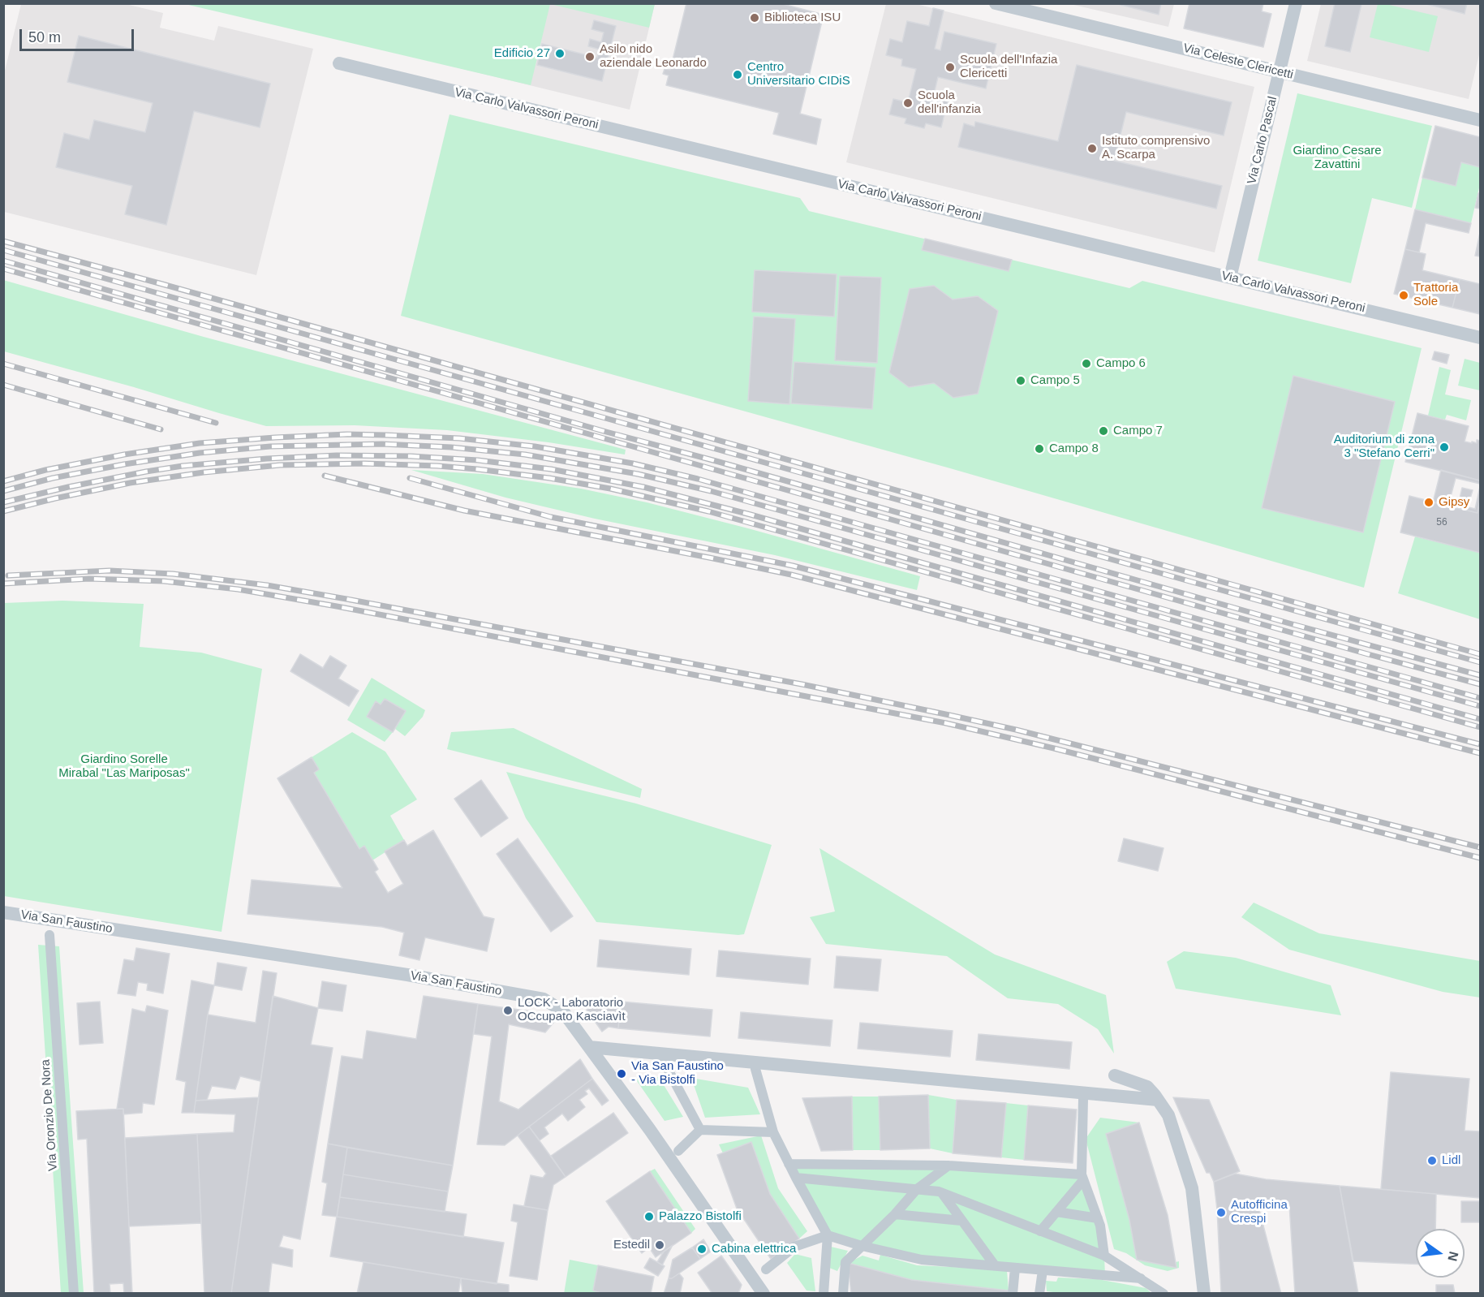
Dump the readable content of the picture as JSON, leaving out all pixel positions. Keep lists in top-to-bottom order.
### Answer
{
  "streets": {
    "street": [
      "Via Celeste Clericetti",
      "Via Carlo Valvassori Peroni",
      "Via Carlo Pascal",
      "Via San Faustino",
      "Via Oronzio De Nora"
    ]
  },
  "crossings": [
    ["Via Celeste Clericetti", "Via Carlo Pascal"],
    ["Via Carlo Valvassori Peroni", "Via Carlo Pascal"]
  ],
  "parks": ["Giardino Cesare Zavattini", "Giardino Sorelle Mirabal \"Las Mariposas\""],
  "places": [
    "Biblioteca ISU",
    "Edificio 27",
    "Asilo nido aziendale Leonardo",
    "Scuola dell'Infazia Clericetti",
    "Centro Universitario CIDiS",
    "Scuola dell'infanzia",
    "Istituto comprensivo A. Scarpa",
    "Trattoria Sole",
    "Campo 6",
    "Campo 5",
    "Campo 7",
    "Auditorium di zona 3 \"Stefano Cerri\"",
    "Campo 8",
    "Gipsy",
    "LOCK - Laboratorio OCcupato Kasciavìt",
    "Via San Faustino - Via Bistolfi",
    "Lidl",
    "Autofficina Crespi",
    "Palazzo Bistolfi",
    "Estedil",
    "Cabina elettrica"
  ],
  "house_numbers": ["56"],
  "scale_bar": "50 m",
  "north": "right"
}
